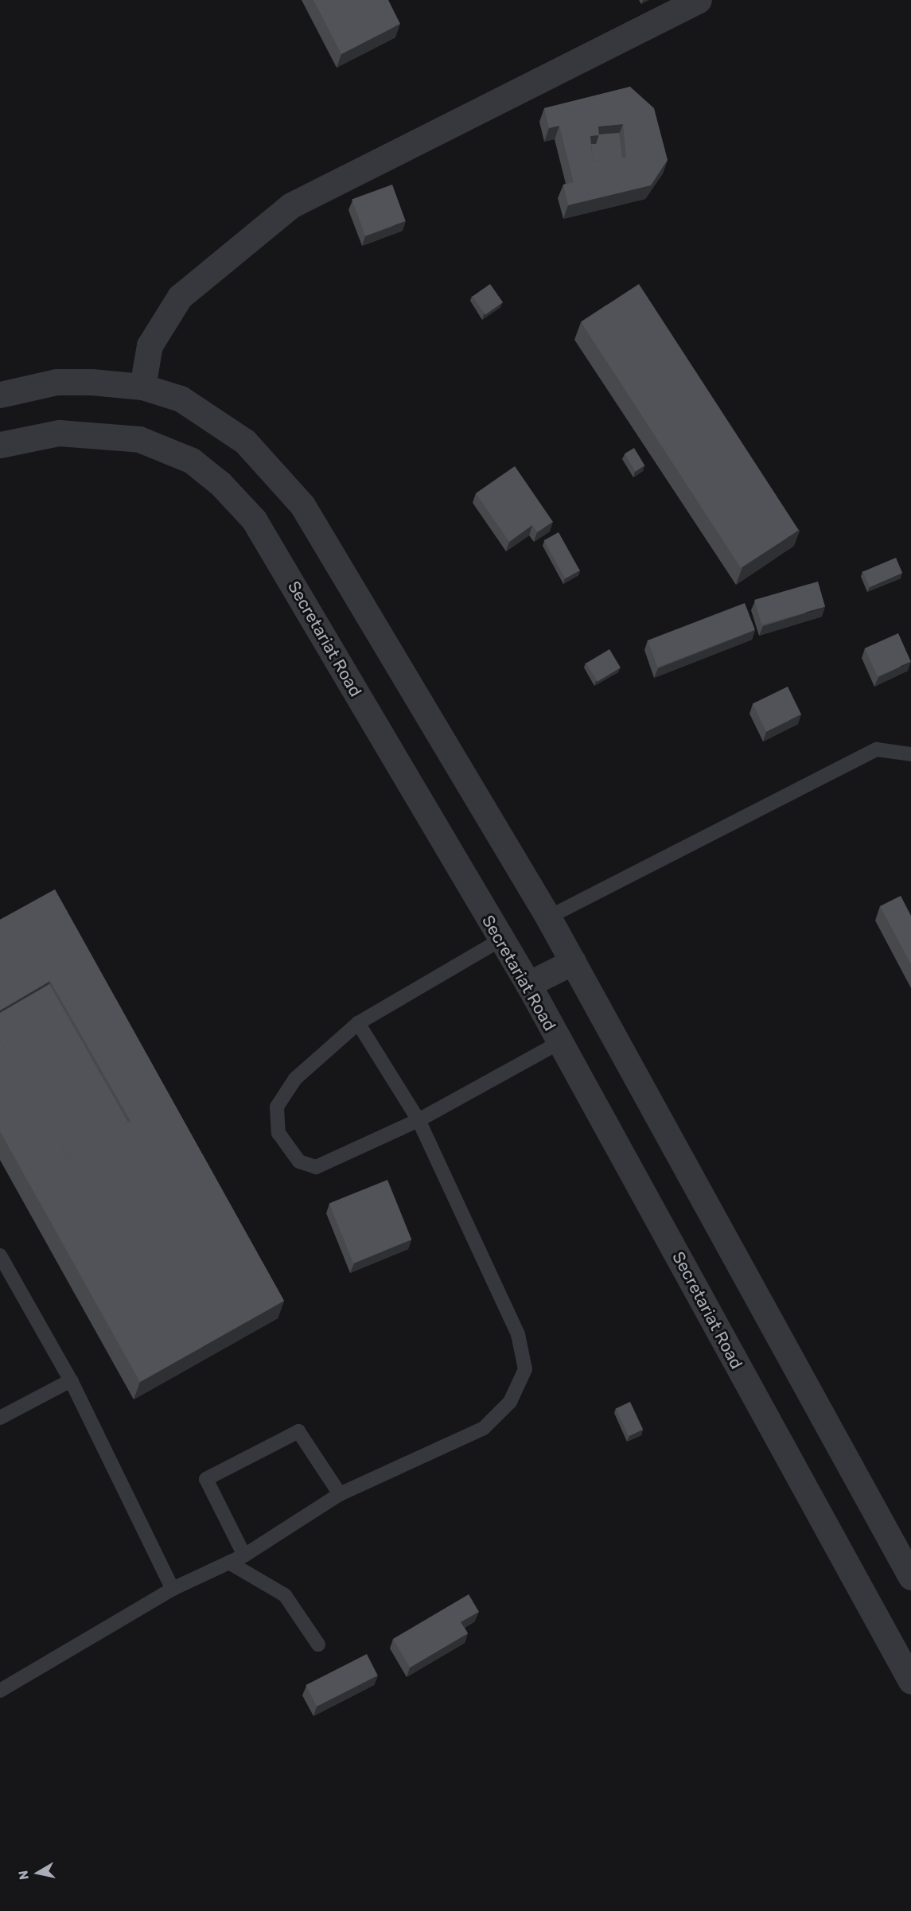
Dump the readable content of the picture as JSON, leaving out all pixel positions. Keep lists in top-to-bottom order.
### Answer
{
  "streets": {
    "street": ["Secretariat Road"]
  },
  "north": "left"
}
